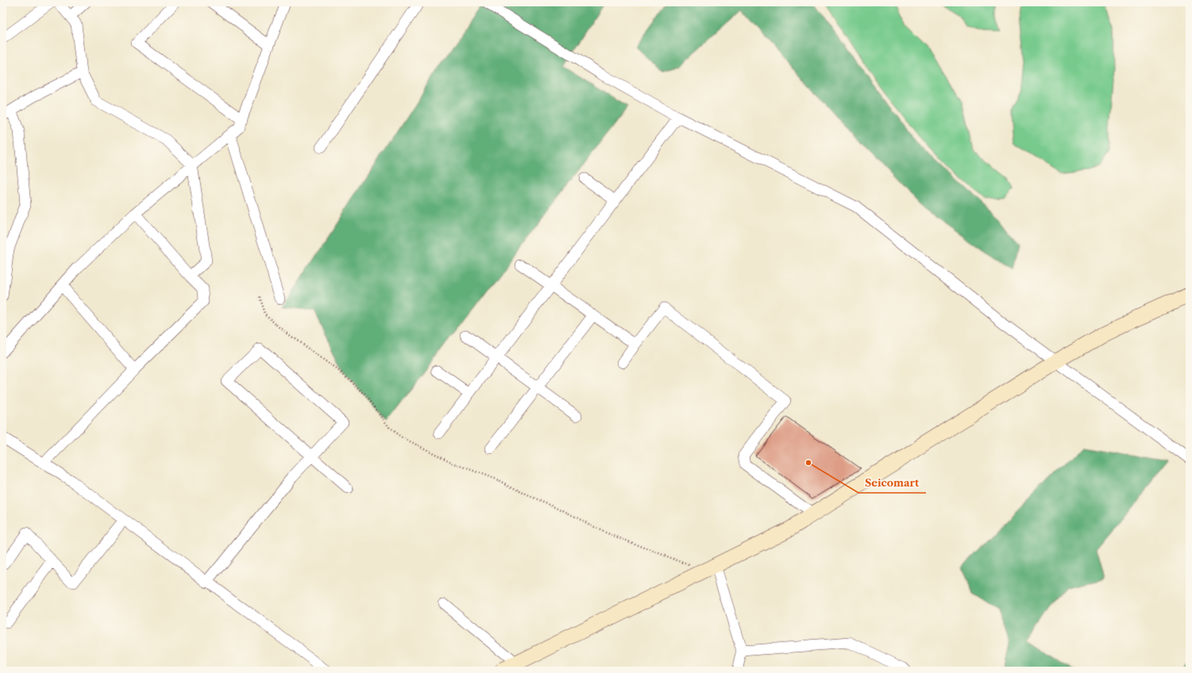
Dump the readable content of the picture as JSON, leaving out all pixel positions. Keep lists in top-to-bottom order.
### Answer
{
  "places": ["Seicomart"]
}
